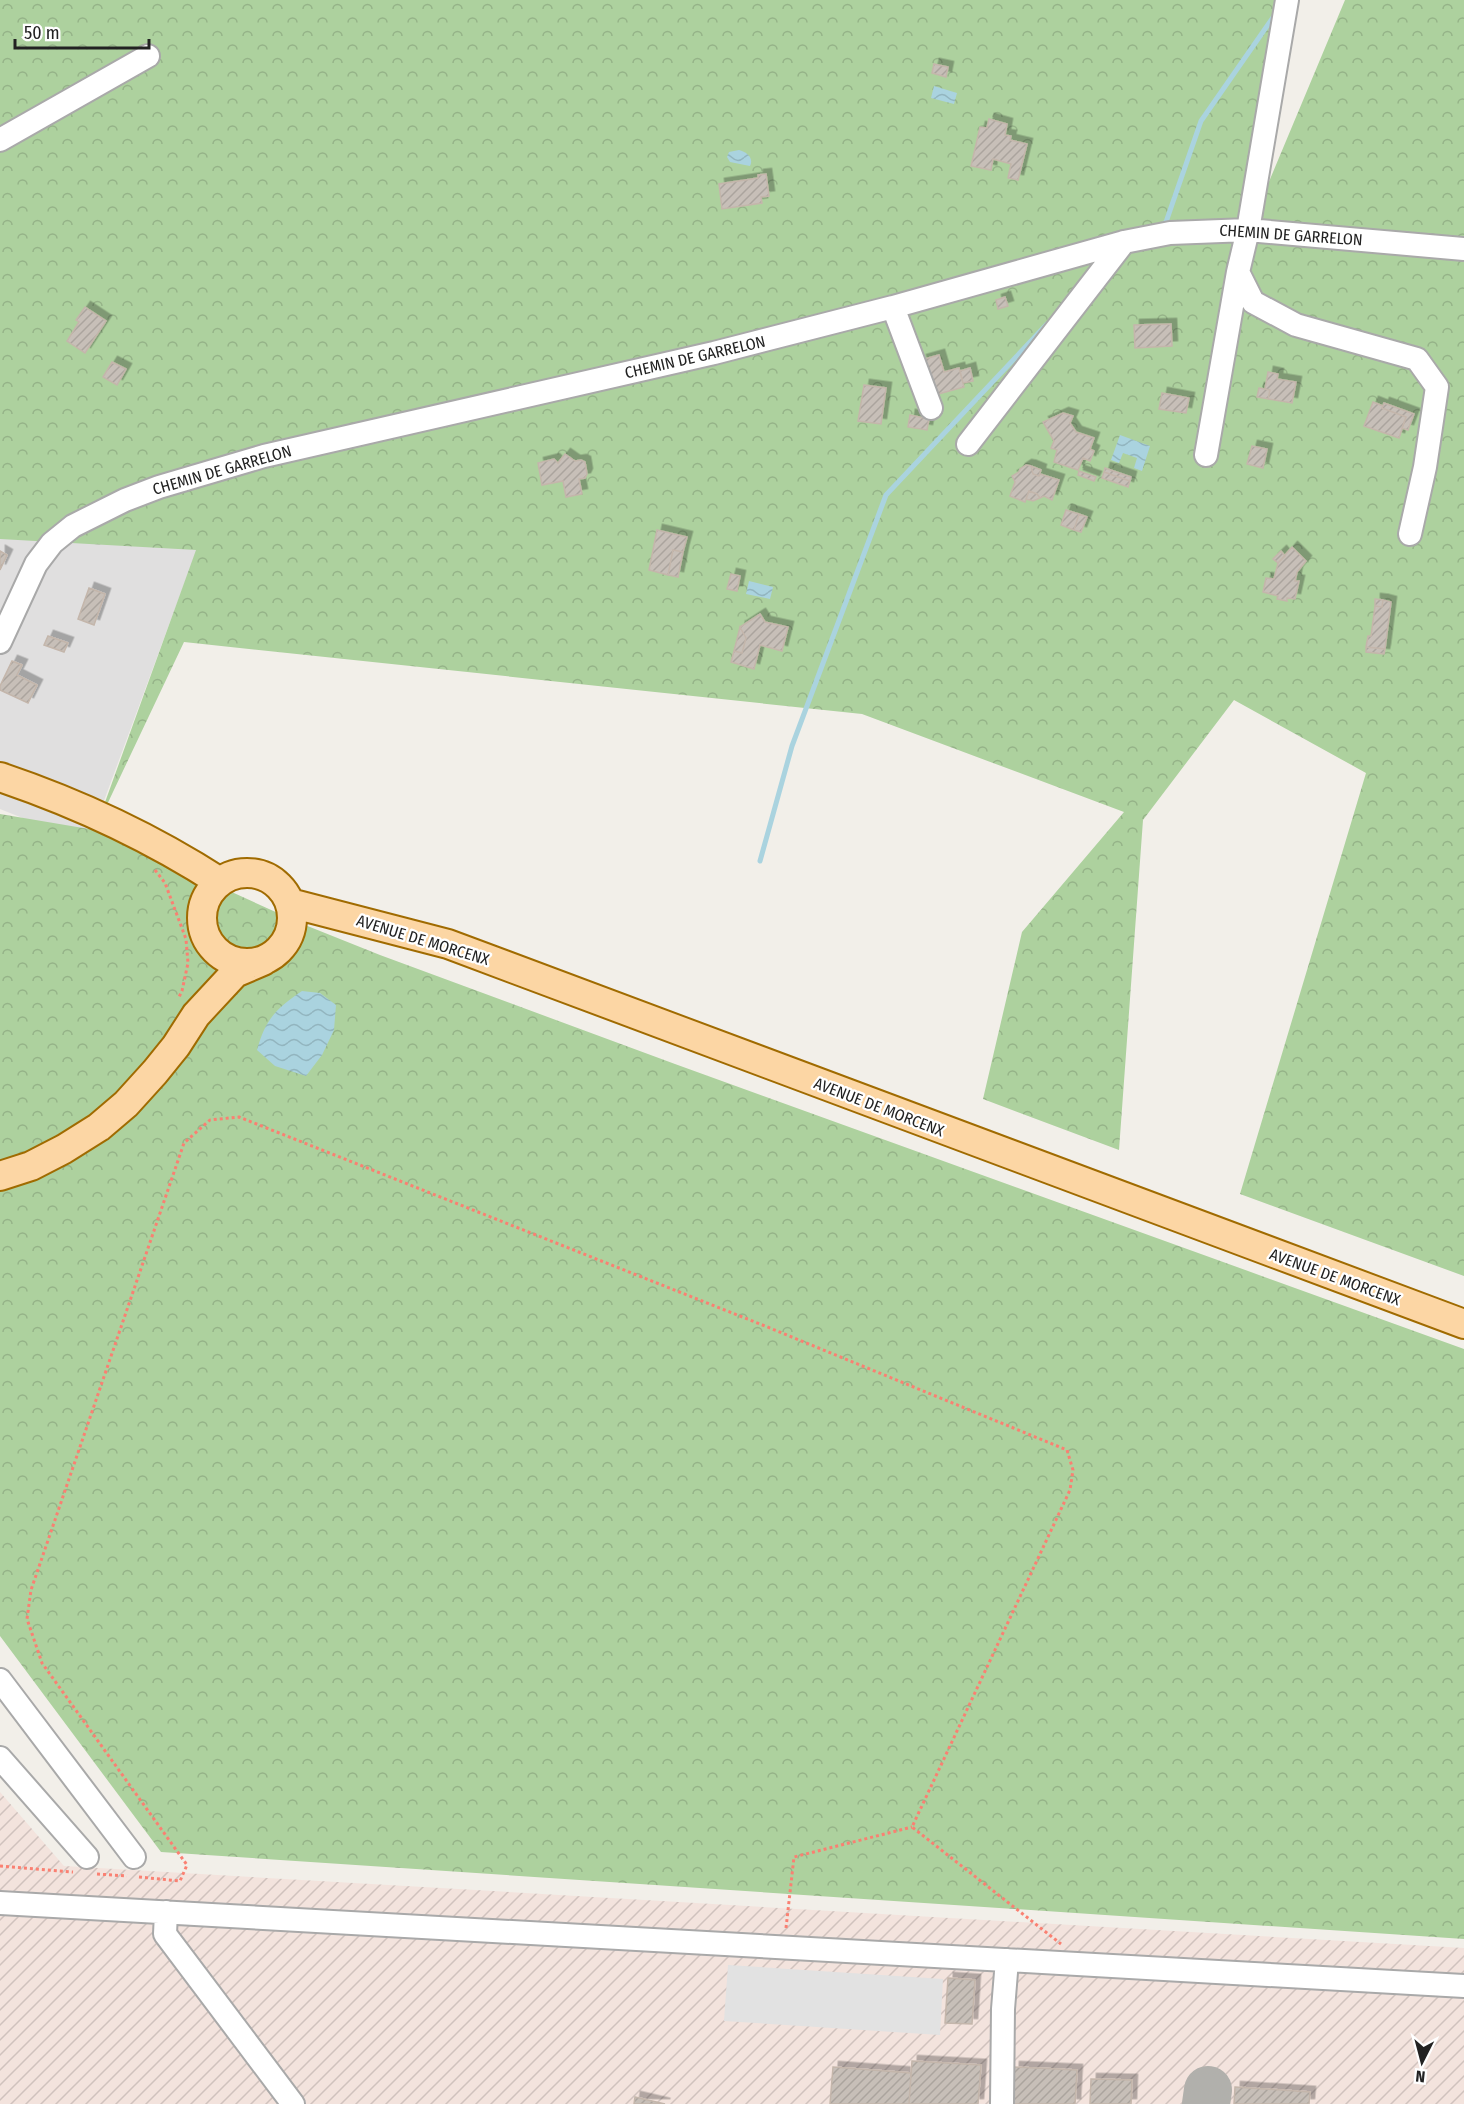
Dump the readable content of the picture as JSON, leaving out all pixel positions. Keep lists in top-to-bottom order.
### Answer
{
  "streets": {
    "main road": ["AVENUE DE MORCENX"],
    "street": ["CHEMIN DE GARRELON"]
  },
  "scale_bar": "50 m",
  "north": "bottom"
}
